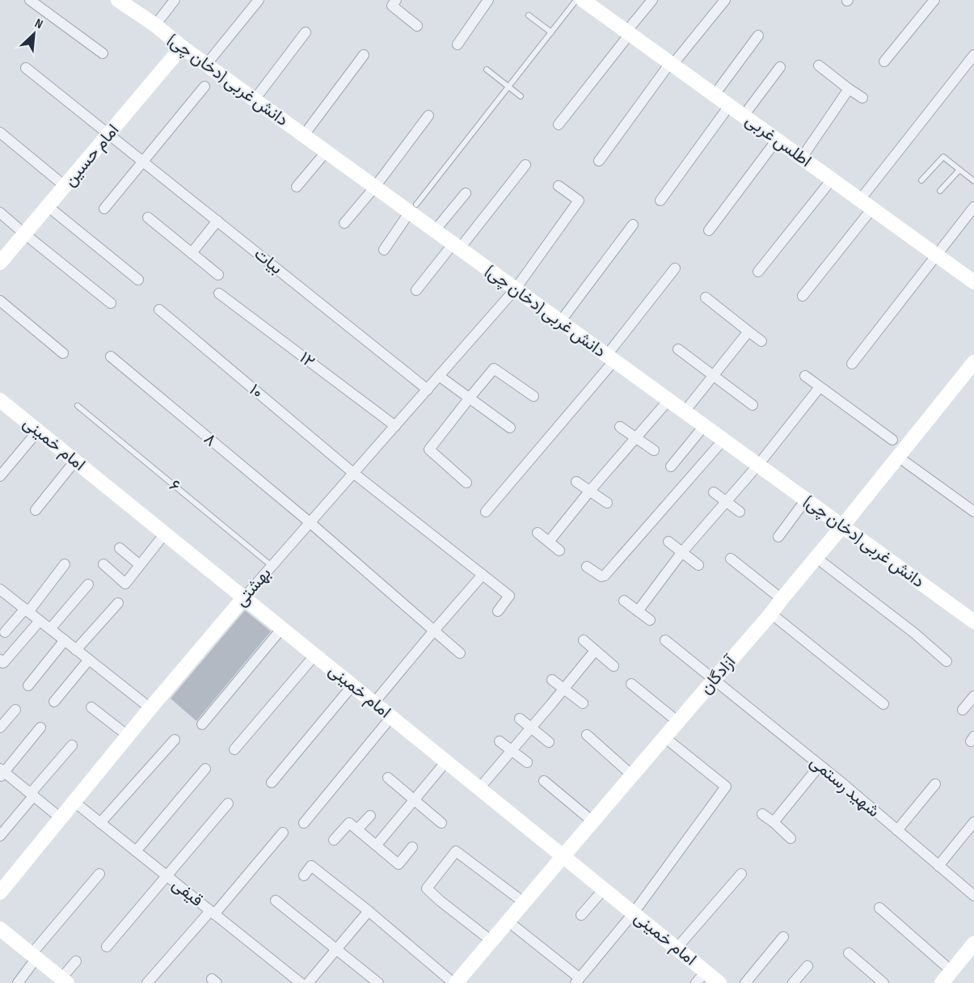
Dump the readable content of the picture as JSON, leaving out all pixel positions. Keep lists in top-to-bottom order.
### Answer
{
  "streets": {
    "street": [
      "دانش غربی (دخان چی)",
      "اطلس غربی",
      "امام حسین",
      "بیات",
      "۱۲",
      "۱۰",
      "۸",
      "امام خمینی",
      "بهشتی",
      "آزادگان",
      "شهید رستمی",
      "قیفی"
    ],
    "lane": ["۶"]
  },
  "crossings": [
    ["دانش غربی (دخان چی)", "امام حسین"],
    ["دانش غربی (دخان چی)", "بهشتی"],
    ["دانش غربی (دخان چی)", "آزادگان"],
    ["امام حسین", "بیات"],
    ["بیات", "بهشتی"],
    ["۱۲", "بهشتی"],
    ["۱۰", "بهشتی"],
    ["۸", "بهشتی"],
    ["امام خمینی", "بهشتی"],
    ["امام خمینی", "آزادگان"],
    ["۶", "بهشتی"],
    ["بهشتی", "قیفی"],
    ["آزادگان", "شهید رستمی"]
  ],
  "north": "top right"
}
